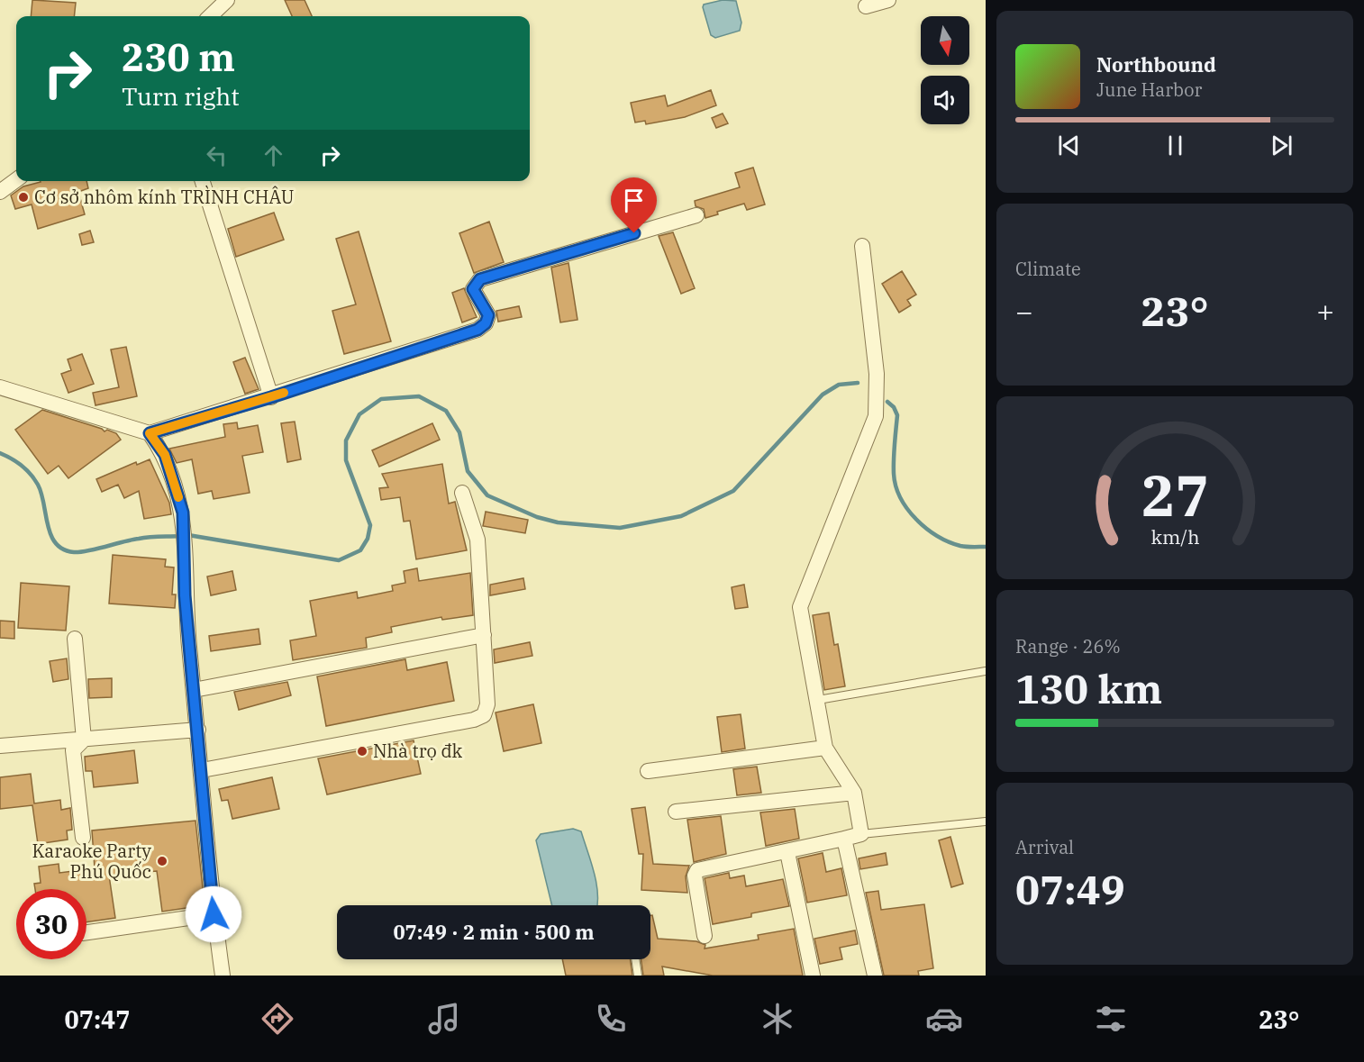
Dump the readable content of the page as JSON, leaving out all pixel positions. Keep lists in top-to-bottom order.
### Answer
{
  "places": ["Cơ sở nhôm kính TRÌNH CHÂU", "Nhà trọ đk", "Karaoke Party Phú Quốc"],
  "north": "bottom",
  "page": {
    "turn": ["230 m", "Turn right"],
    "song": ["Northbound", "June Harbor"],
    "tile": [
      "Climate",
      ["Range · 26%", "130 km"],
      ["Arrival", "07:49"]
    ],
    "heat": ["−", "23°", "+"],
    "limit": "30",
    "trip": "07:49 · 2 min · 500 m",
    "tabs": ["07:47", "23°"],
    "gauge": ["27", "km/h"]
  }
}
